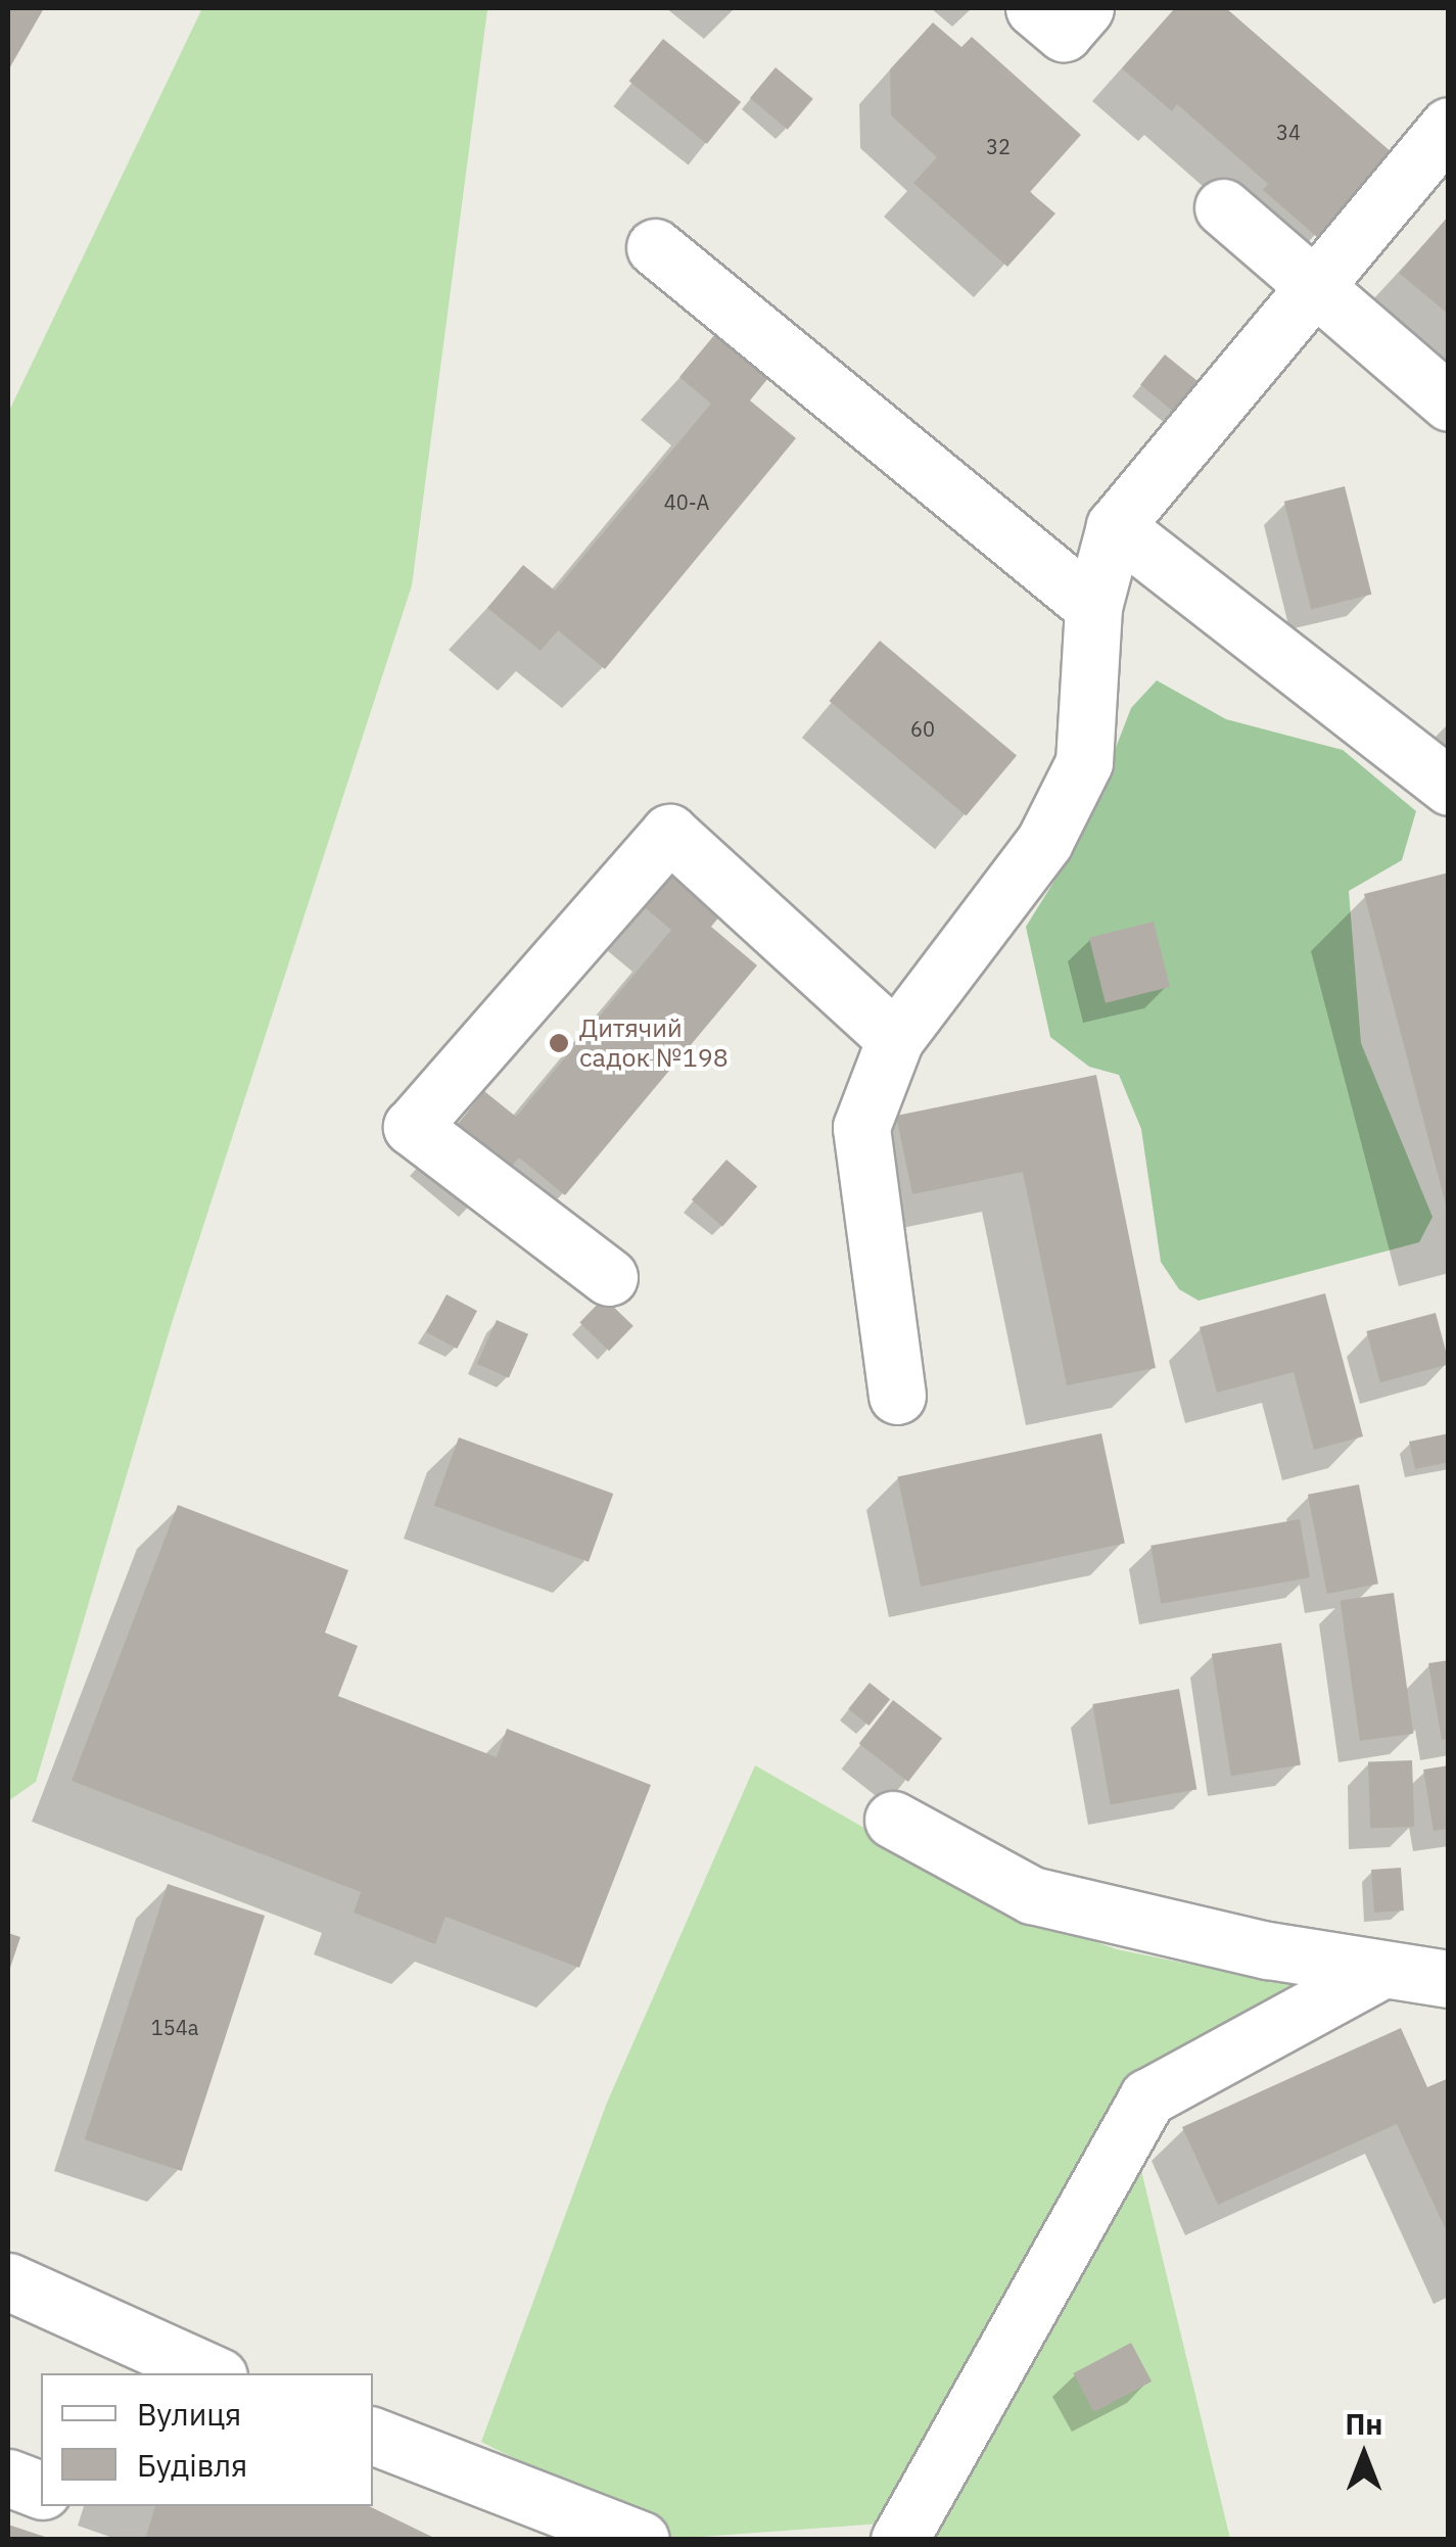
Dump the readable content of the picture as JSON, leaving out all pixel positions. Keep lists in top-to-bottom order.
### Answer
{
  "places": ["Дитячий садок №198"],
  "house_numbers": [
    "34",
    "32",
    "40-А",
    "60",
    "154а"
  ],
  "legend": ["Вулиця", "Будівля"],
  "north": "top"
}
